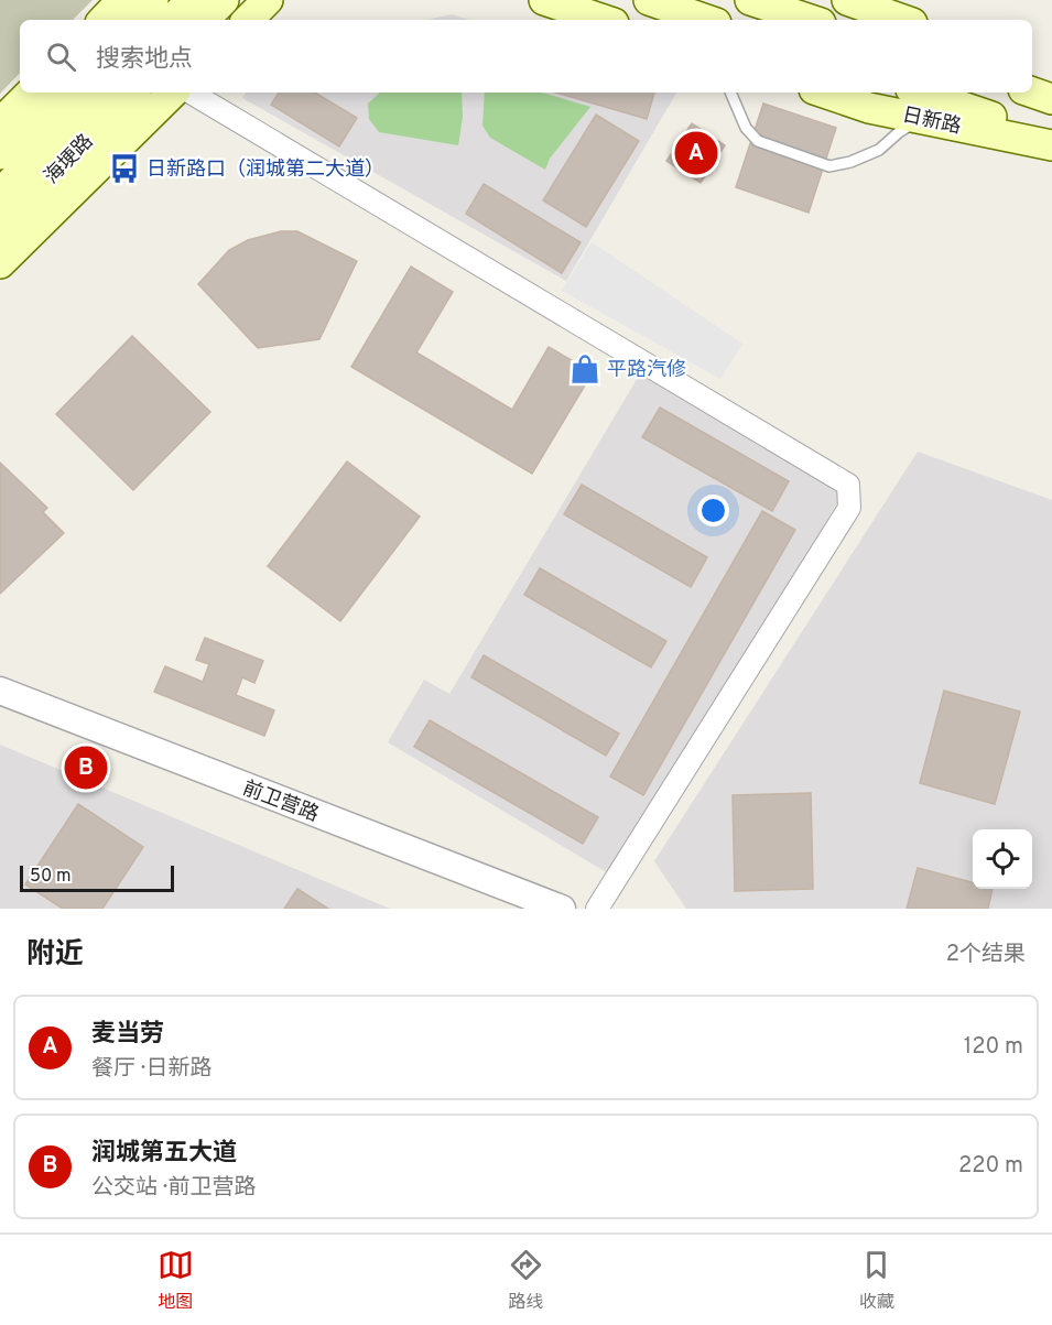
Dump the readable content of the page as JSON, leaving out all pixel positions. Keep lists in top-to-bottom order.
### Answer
{
  "streets": {
    "main road": ["日新路", "海埂路"],
    "street": ["前卫营路"]
  },
  "places": {
    "bus stop": ["日新路口（润城第二大道）"],
    "shop": ["平路汽修"]
  },
  "scale_bar": "50 m",
  "page": {
    "search": "搜索地点",
    "pins": ["A", "B"],
    "scale": "50 m",
    "heading": ["附近", "2个结果"],
    "list": [
      {
        "mark": "A",
        "name": "麦当劳",
        "note": "餐厅 · 日新路",
        "value": "120 m"
      },
      {
        "mark": "B",
        "name": "润城第五大道",
        "note": "公交站 · 前卫营路",
        "value": "220 m"
      }
    ],
    "nav": ["地图", "路线", "收藏"]
  }
}
